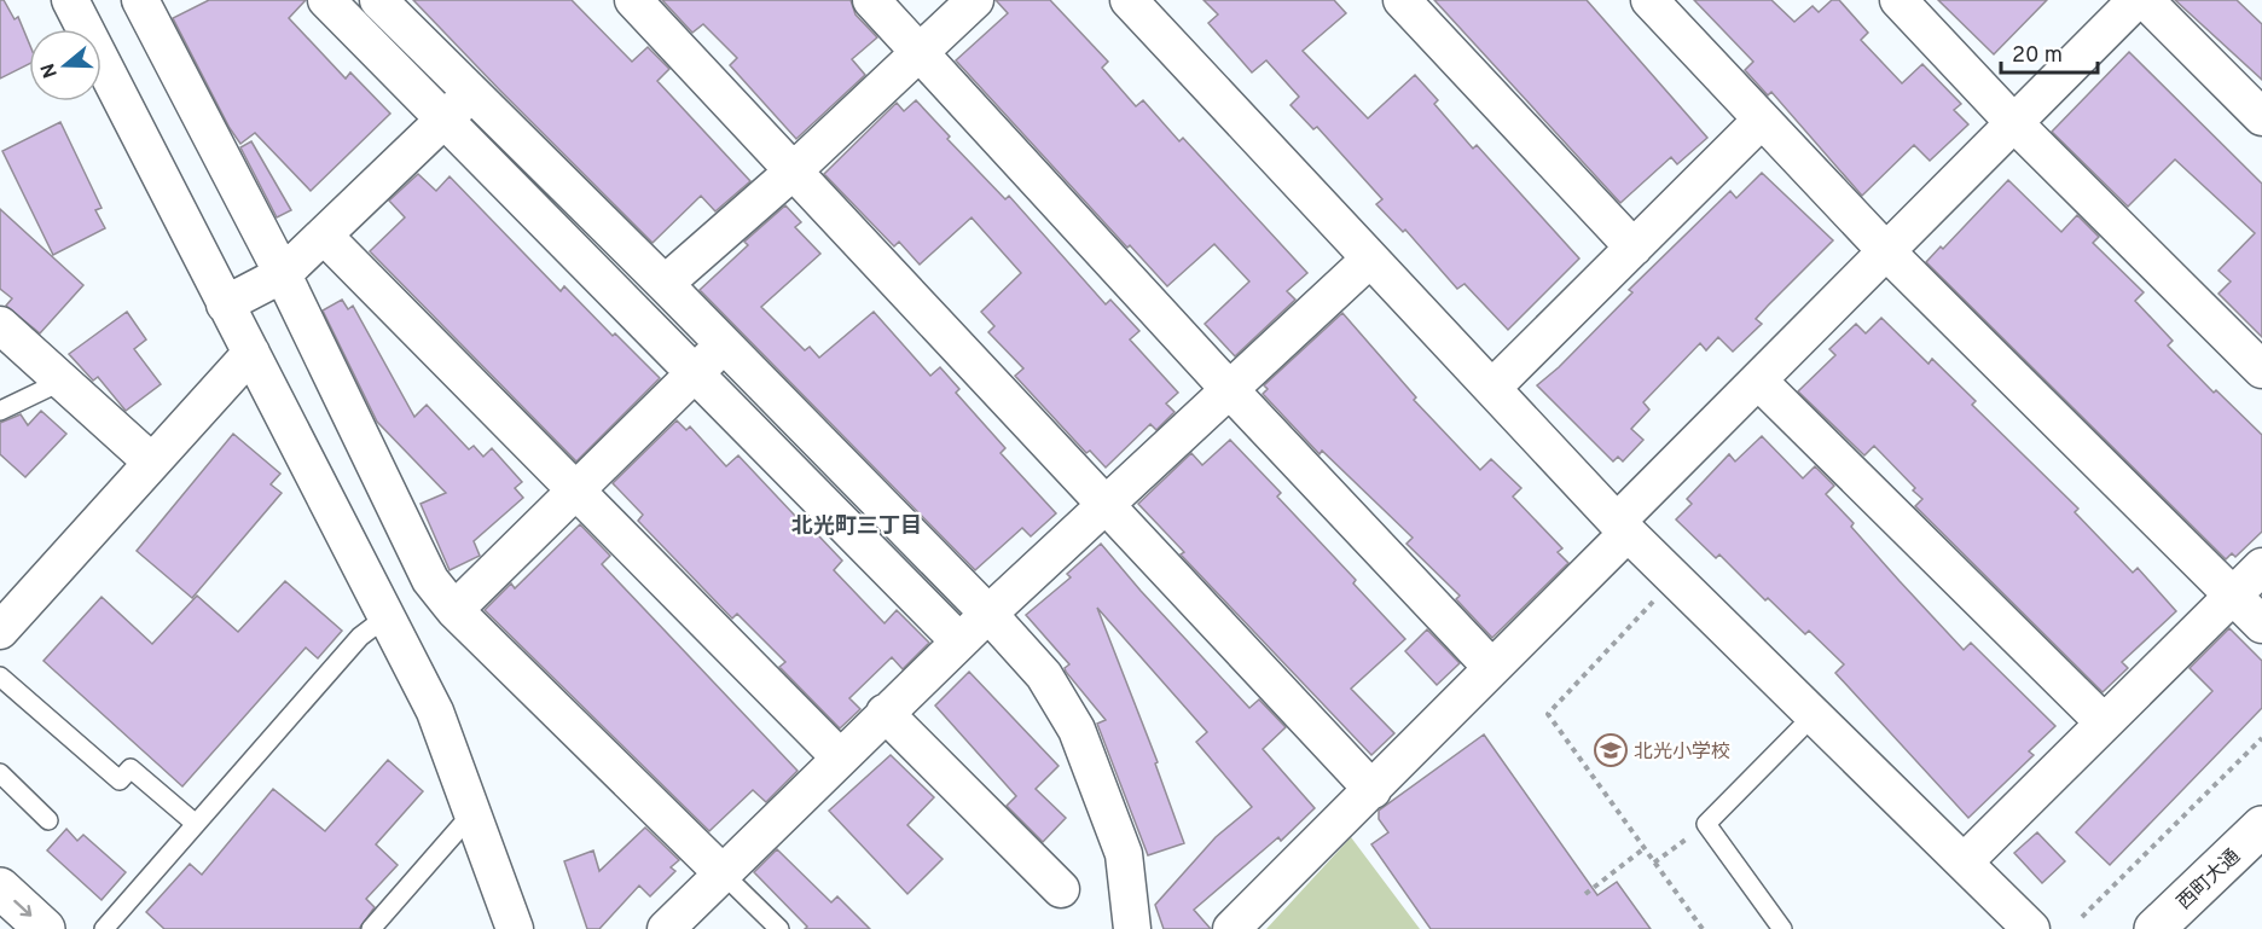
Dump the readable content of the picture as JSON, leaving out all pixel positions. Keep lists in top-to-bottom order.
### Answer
{
  "streets": {
    "street": ["西町大通"]
  },
  "districts": ["北光町三丁目"],
  "places": {
    "school or university": ["北光小学校"]
  },
  "scale_bar": "20 m",
  "north": "left"
}
